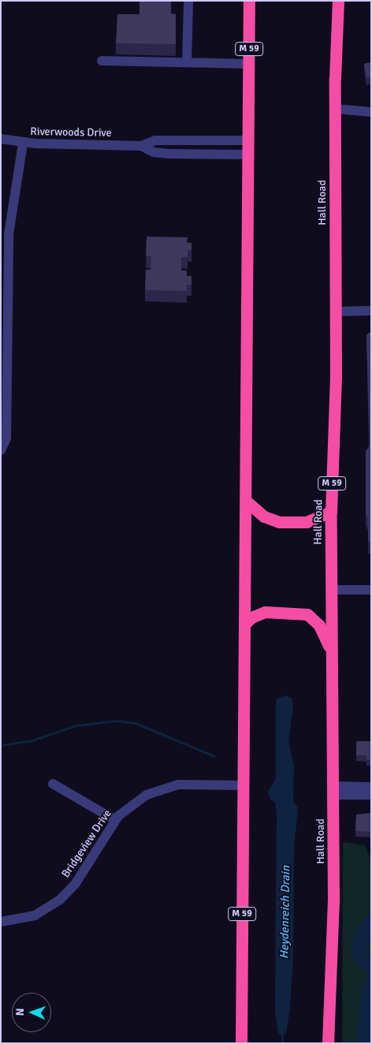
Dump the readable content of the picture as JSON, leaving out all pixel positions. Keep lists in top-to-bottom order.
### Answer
{
  "streets": {
    "highway": ["M 59", "Hall Road"],
    "street": ["Riverwoods Drive", "Bridgeview Drive"]
  },
  "crossings": [
    ["M 59", "Riverwoods Drive"],
    ["M 59", "Bridgeview Drive"]
  ],
  "water": ["Heydenreich Drain"],
  "north": "left"
}
